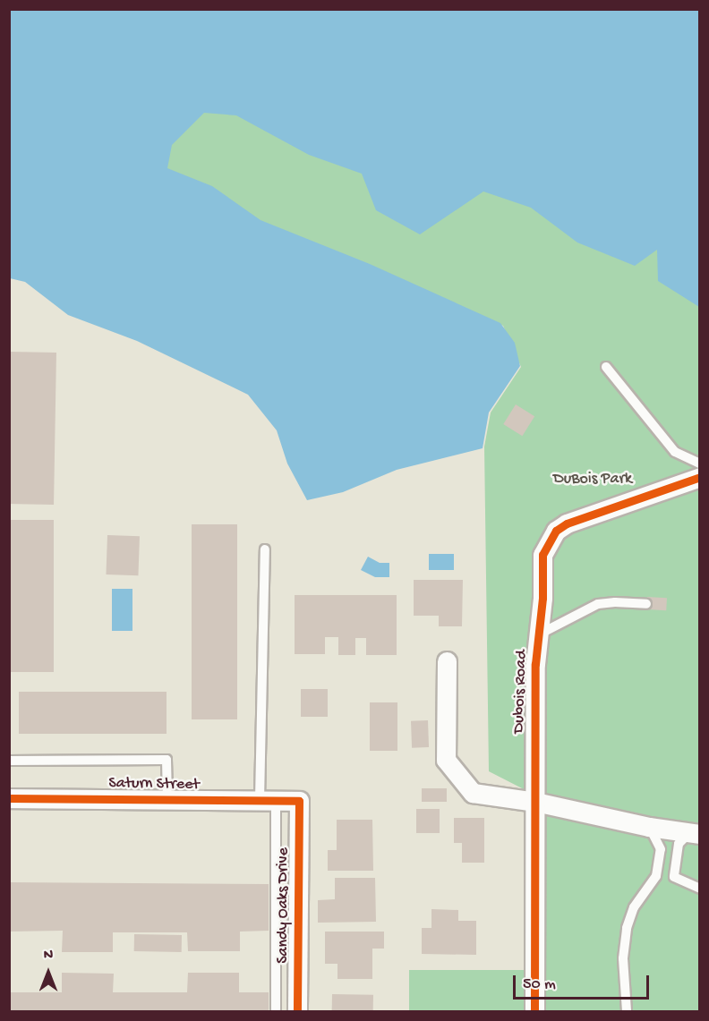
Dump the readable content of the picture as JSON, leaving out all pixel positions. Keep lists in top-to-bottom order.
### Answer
{
  "streets": {
    "street": ["Dubois Road", "Saturn Street", "Sandy Oaks Drive"]
  },
  "crossings": [
    ["Saturn Street", "Sandy Oaks Drive"]
  ],
  "parks": ["DuBois Park"],
  "scale_bar": "50 m",
  "north": "top"
}
